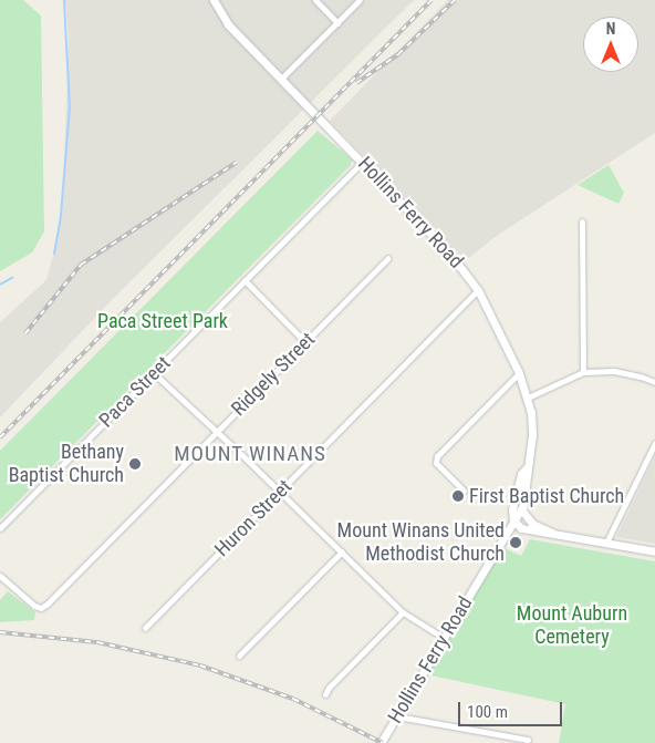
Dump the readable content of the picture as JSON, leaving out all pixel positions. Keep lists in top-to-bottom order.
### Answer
{
  "streets": {
    "street": [
      "Hollins Ferry Road",
      "Ridgely Street",
      "Paca Street",
      "Huron Street"
    ]
  },
  "crossings": [
    ["Hollins Ferry Road", "Paca Street"],
    ["Hollins Ferry Road", "Huron Street"]
  ],
  "districts": ["MOUNT WINANS"],
  "parks": ["Paca Street Park", "Mount Auburn Cemetery"],
  "places": ["Bethany Baptist Church", "First Baptist Church", "Mount Winans United Methodist Church"],
  "scale_bar": "100 m",
  "north": "top"
}
